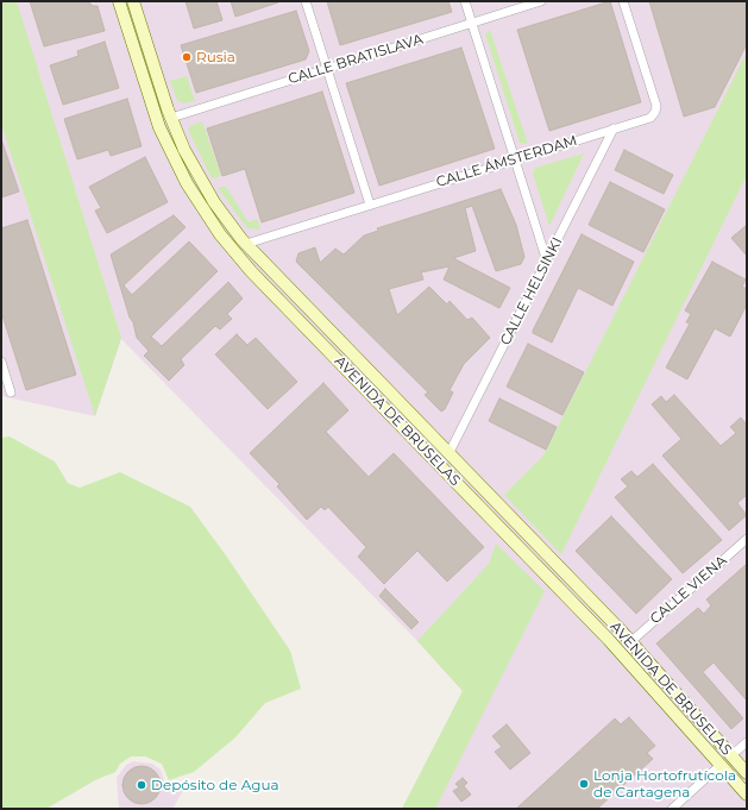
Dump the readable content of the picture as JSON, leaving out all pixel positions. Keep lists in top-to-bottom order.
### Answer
{
  "streets": {
    "main road": ["AVENIDA DE BRUSELAS"],
    "street": [
      "CALLE BRATISLAVA",
      "CALLE ÁMSTERDAM",
      "CALLE HELSINKI",
      "CALLE VIENA"
    ]
  },
  "crossings": [
    ["CALLE BRATISLAVA", "AVENIDA DE BRUSELAS"],
    ["CALLE ÁMSTERDAM", "CALLE HELSINKI"],
    ["CALLE ÁMSTERDAM", "AVENIDA DE BRUSELAS"],
    ["CALLE HELSINKI", "AVENIDA DE BRUSELAS"],
    ["AVENIDA DE BRUSELAS", "CALLE VIENA"]
  ],
  "places": ["Rusia", "Lonja Hortofrutícola de Cartagena", "Depósito de Agua"]
}
